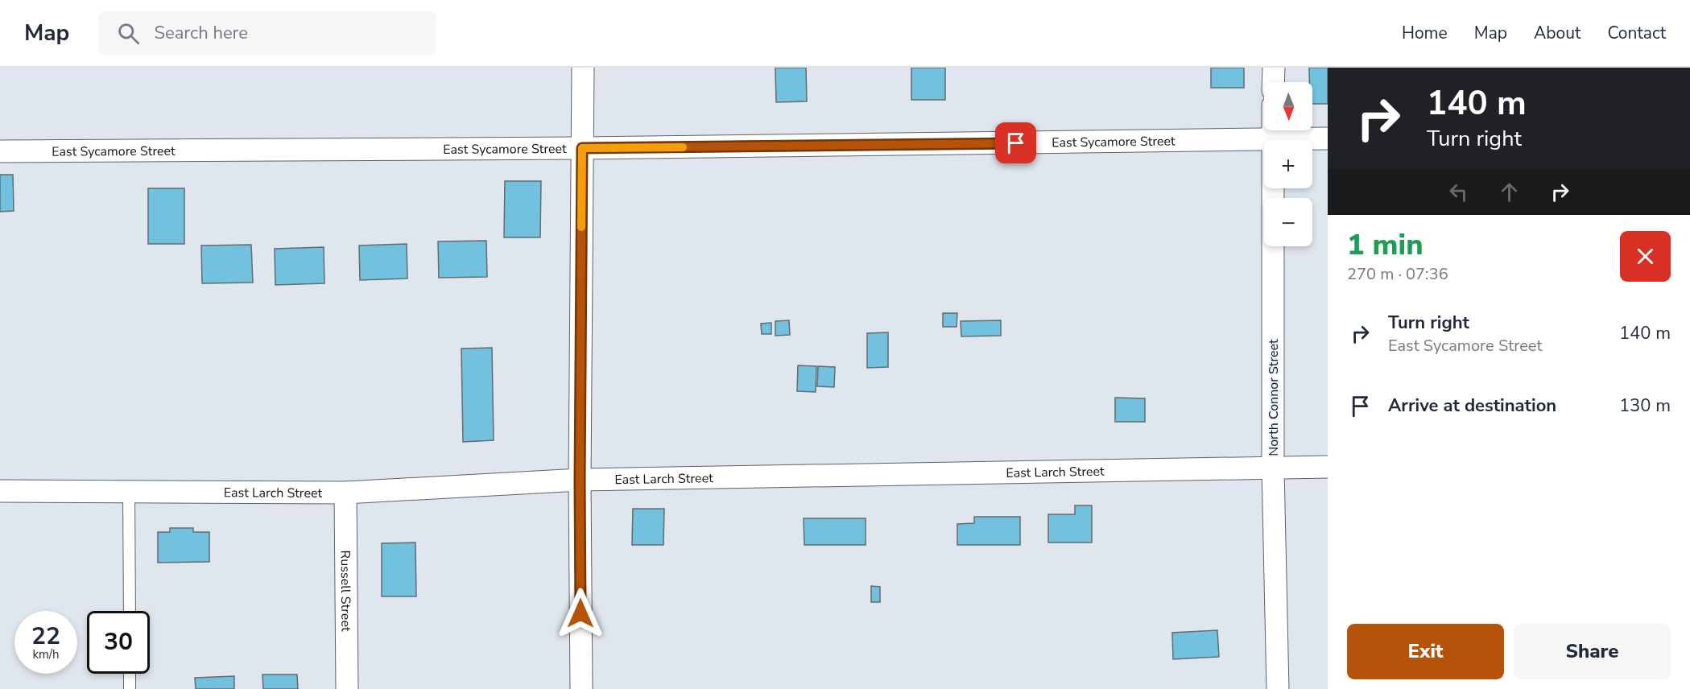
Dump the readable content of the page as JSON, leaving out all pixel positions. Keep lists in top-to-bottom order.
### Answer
{
  "streets": {
    "street": [
      "East Sycamore Street",
      "North Connor Street",
      "East Larch Street",
      "Russell Street"
    ]
  },
  "crossings": [
    ["East Sycamore Street", "North Connor Street"],
    ["North Connor Street", "East Larch Street"],
    ["East Larch Street", "Russell Street"]
  ],
  "north": "bottom",
  "page": {
    "header": "Map",
    "search": "Search here",
    "nav": [
      "Home",
      "Map",
      "About",
      "Contact"
    ],
    "turn": ["140 m", "Turn right"],
    "map_buttons": ["+", "−"],
    "heading": ["1 min", "270 m · 07:36"],
    "list": [
      {
        "name": "Turn right",
        "note": "East Sycamore Street",
        "value": "140 m"
      },
      {
        "name": "Arrive at destination",
        "value": "130 m"
      }
    ],
    "speed": "22 km/h",
    "limit": "30",
    "buttons": ["Exit", "Share"]
  }
}
